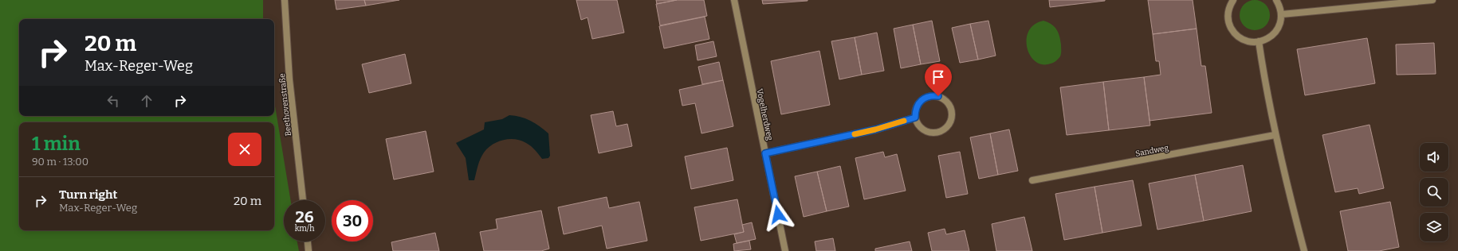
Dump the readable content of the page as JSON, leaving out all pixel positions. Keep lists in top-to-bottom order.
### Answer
{
  "streets": {
    "street": ["Beethovenstraße", "Vogelherdweg", "Sandweg"]
  },
  "page": {
    "turn": ["20 m", "Max-Reger-Weg"],
    "heading": ["1 min", "90 m · 13:00"],
    "list": [
      {
        "name": "Turn right",
        "note": "Max-Reger-Weg",
        "value": "20 m"
      }
    ],
    "speed": "26 km/h",
    "limit": "30"
  }
}
